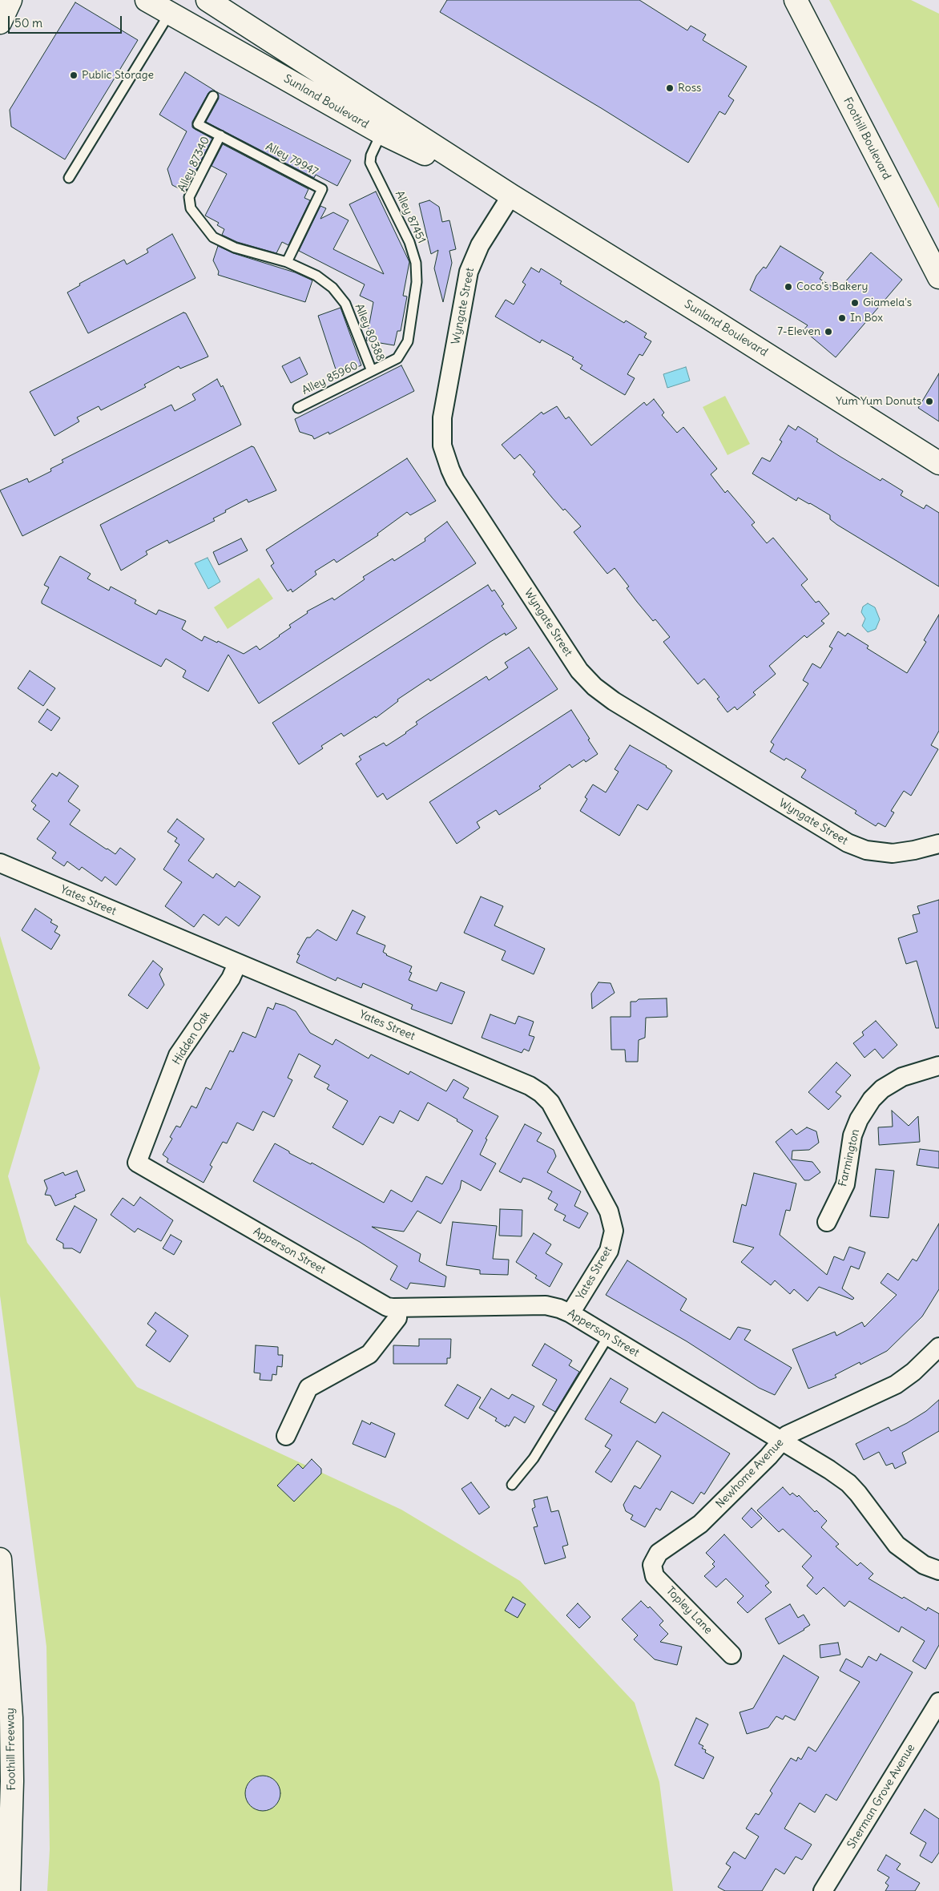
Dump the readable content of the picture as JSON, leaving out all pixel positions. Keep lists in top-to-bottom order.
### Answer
{
  "streets": {
    "main road": ["Sunland Boulevard", "Foothill Boulevard", "Foothill Freeway"],
    "street": [
      "Wyngate Street",
      "Yates Street",
      "Hidden Oak",
      "Farmington",
      "Apperson Street",
      "Newhome Avenue",
      "Topley Lane",
      "Sherman Grove Avenue"
    ],
    "lane": [
      "Alley 79947",
      "Alley 87340",
      "Alley 87451",
      "Alley 80388",
      "Alley 85960"
    ]
  },
  "crossings": [
    ["Sunland Boulevard", "Alley 87451"],
    ["Sunland Boulevard", "Wyngate Street"],
    ["Alley 79947", "Alley 87340"],
    ["Alley 79947", "Alley 80388"],
    ["Alley 87340", "Alley 80388"],
    ["Alley 87451", "Alley 80388"],
    ["Alley 87451", "Alley 85960"],
    ["Alley 80388", "Alley 85960"],
    ["Yates Street", "Hidden Oak"],
    ["Yates Street", "Apperson Street"],
    ["Hidden Oak", "Apperson Street"],
    ["Apperson Street", "Newhome Avenue"],
    ["Newhome Avenue", "Topley Lane"]
  ],
  "places": [
    "Public Storage",
    "Ross",
    "Coco's Bakery",
    "Giamela's",
    "In Box",
    "7-Eleven",
    "Yum Yum Donuts"
  ],
  "scale_bar": "50 m"
}
